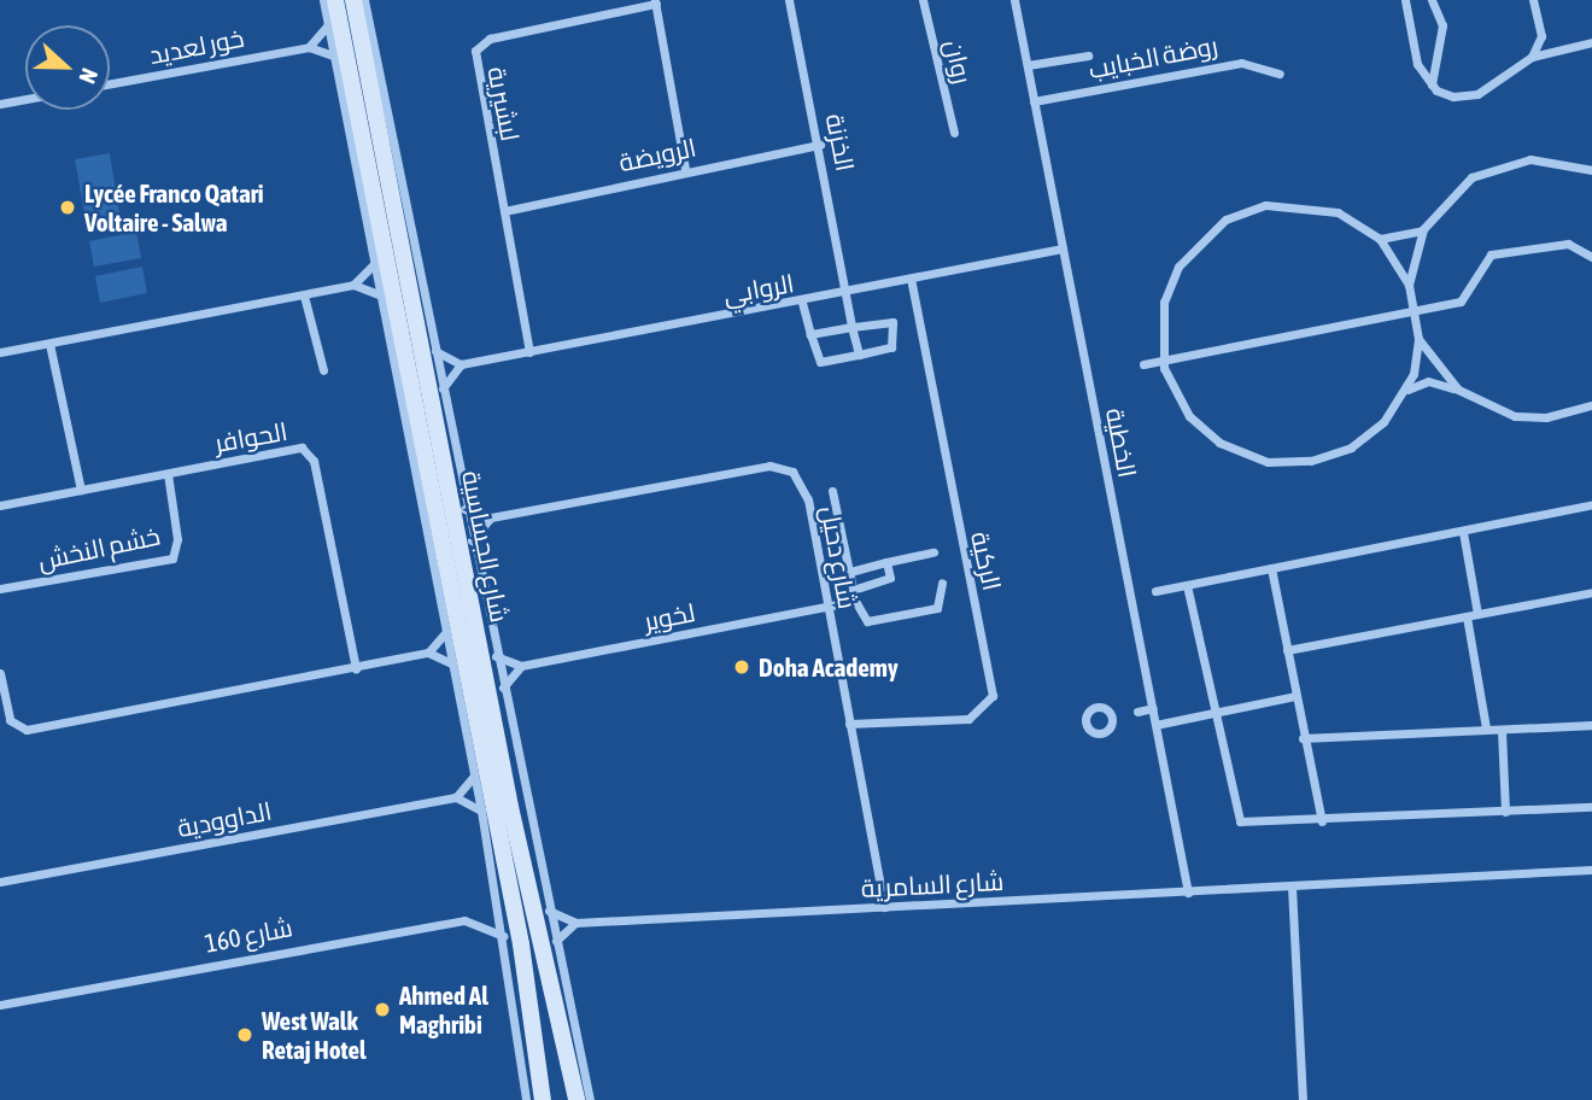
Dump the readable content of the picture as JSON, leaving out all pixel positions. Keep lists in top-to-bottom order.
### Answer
{
  "streets": {
    "street": [
      "خور لعديد",
      "روضة الخبايب",
      "روان",
      "لبشيرية",
      "الخزنة",
      "الرويضة",
      "الروابي",
      "الحوافر",
      "الخطية",
      "شارع الجساسية",
      "خشم النخش",
      "شارع دحيل",
      "الركية",
      "لخوير",
      "الداوودية",
      "شارع السامرية",
      "شارع 160"
    ]
  },
  "crossings": [
    ["خور لعديد", "شارع الجساسية"],
    ["روضة الخبايب", "الخطية"],
    ["لبشيرية", "الرويضة"],
    ["لبشيرية", "الروابي"],
    ["الخزنة", "الرويضة"],
    ["الخزنة", "الروابي"],
    ["الروابي", "الخطية"],
    ["الروابي", "الركية"],
    ["الحوافر", "خشم النخش"],
    ["الخطية", "شارع السامرية"],
    ["شارع الجساسية", "شارع دحيل"],
    ["شارع الجساسية", "شارع السامرية"],
    ["شارع الجساسية", "شارع 160"],
    ["شارع دحيل", "الركية"],
    ["شارع دحيل", "لخوير"],
    ["شارع دحيل", "شارع السامرية"]
  ],
  "places": [
    "Lycée Franco Qatari Voltaire - Salwa",
    "Doha Academy",
    "Ahmed Al Maghribi",
    "West Walk Retaj Hotel"
  ],
  "north": "right"
}
